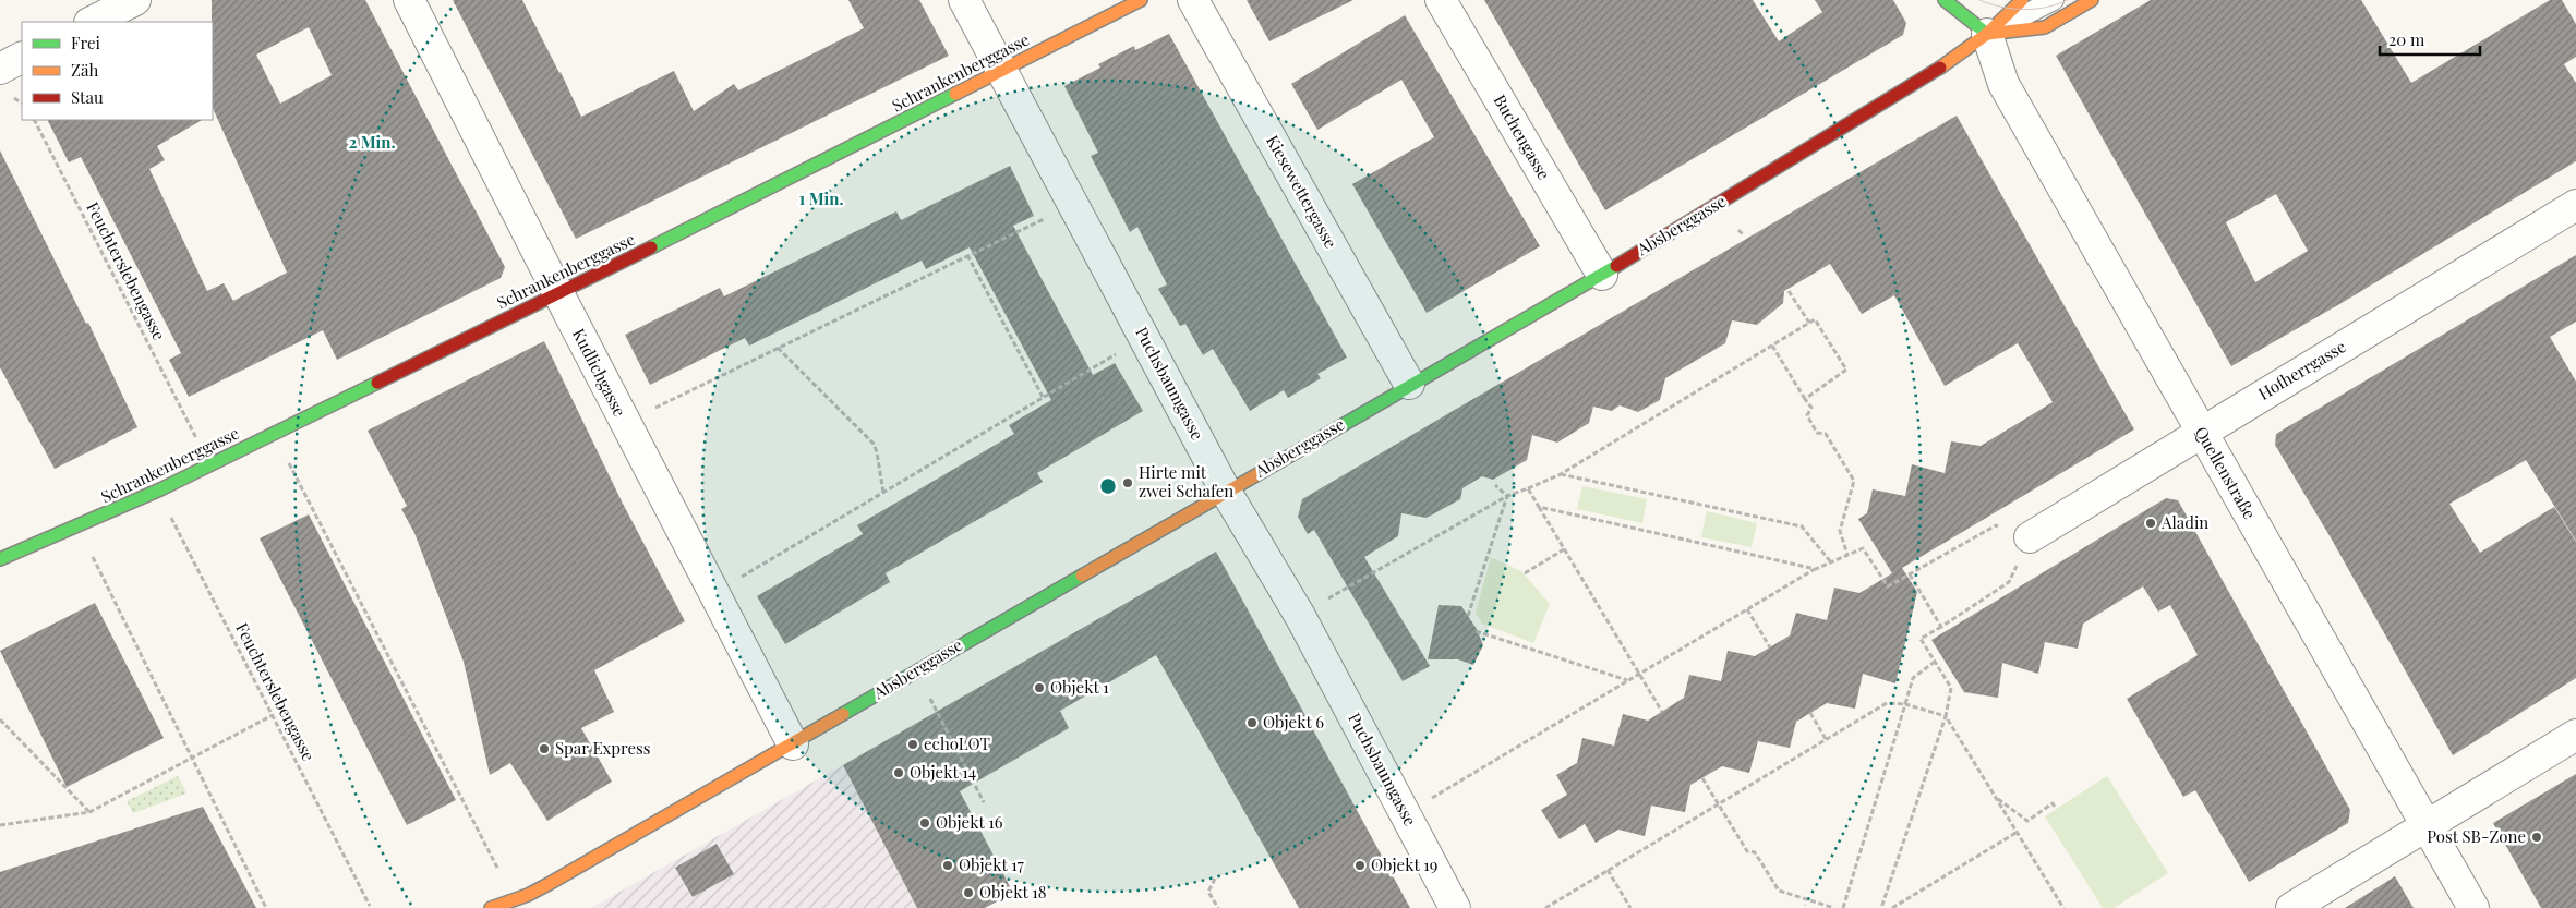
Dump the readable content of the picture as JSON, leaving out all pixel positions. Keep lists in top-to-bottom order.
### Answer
{
  "streets": {
    "street": [
      "Schrankenberggasse",
      "Buchengasse",
      "Kiesewettergasse",
      "Absberggasse",
      "Hofherrgasse",
      "Kudlichgasse",
      "Puchsbaumgasse",
      "Quellenstraße"
    ],
    "path": ["Feuchterslebengasse"]
  },
  "crossings": [
    ["Schrankenberggasse", "Feuchterslebengasse"],
    ["Schrankenberggasse", "Kudlichgasse"],
    ["Schrankenberggasse", "Puchsbaumgasse"],
    ["Buchengasse", "Absberggasse"],
    ["Kiesewettergasse", "Absberggasse"],
    ["Absberggasse", "Kudlichgasse"],
    ["Absberggasse", "Puchsbaumgasse"],
    ["Absberggasse", "Quellenstraße"],
    ["Hofherrgasse", "Quellenstraße"]
  ],
  "places": [
    "Hirte mit zwei Schafen",
    "Aladin",
    "Objekt 1",
    "Objekt 6",
    "echoLOT",
    "Spar Express",
    "Objekt 14",
    "Objekt 16",
    "Post SB-Zone",
    "Objekt 17",
    "Objekt 19",
    "Objekt 18"
  ],
  "legend": ["Frei", "Zäh", "Stau"],
  "scale_bar": "20 m",
  "rings": ["2 Min.", "1 Min."]
}
